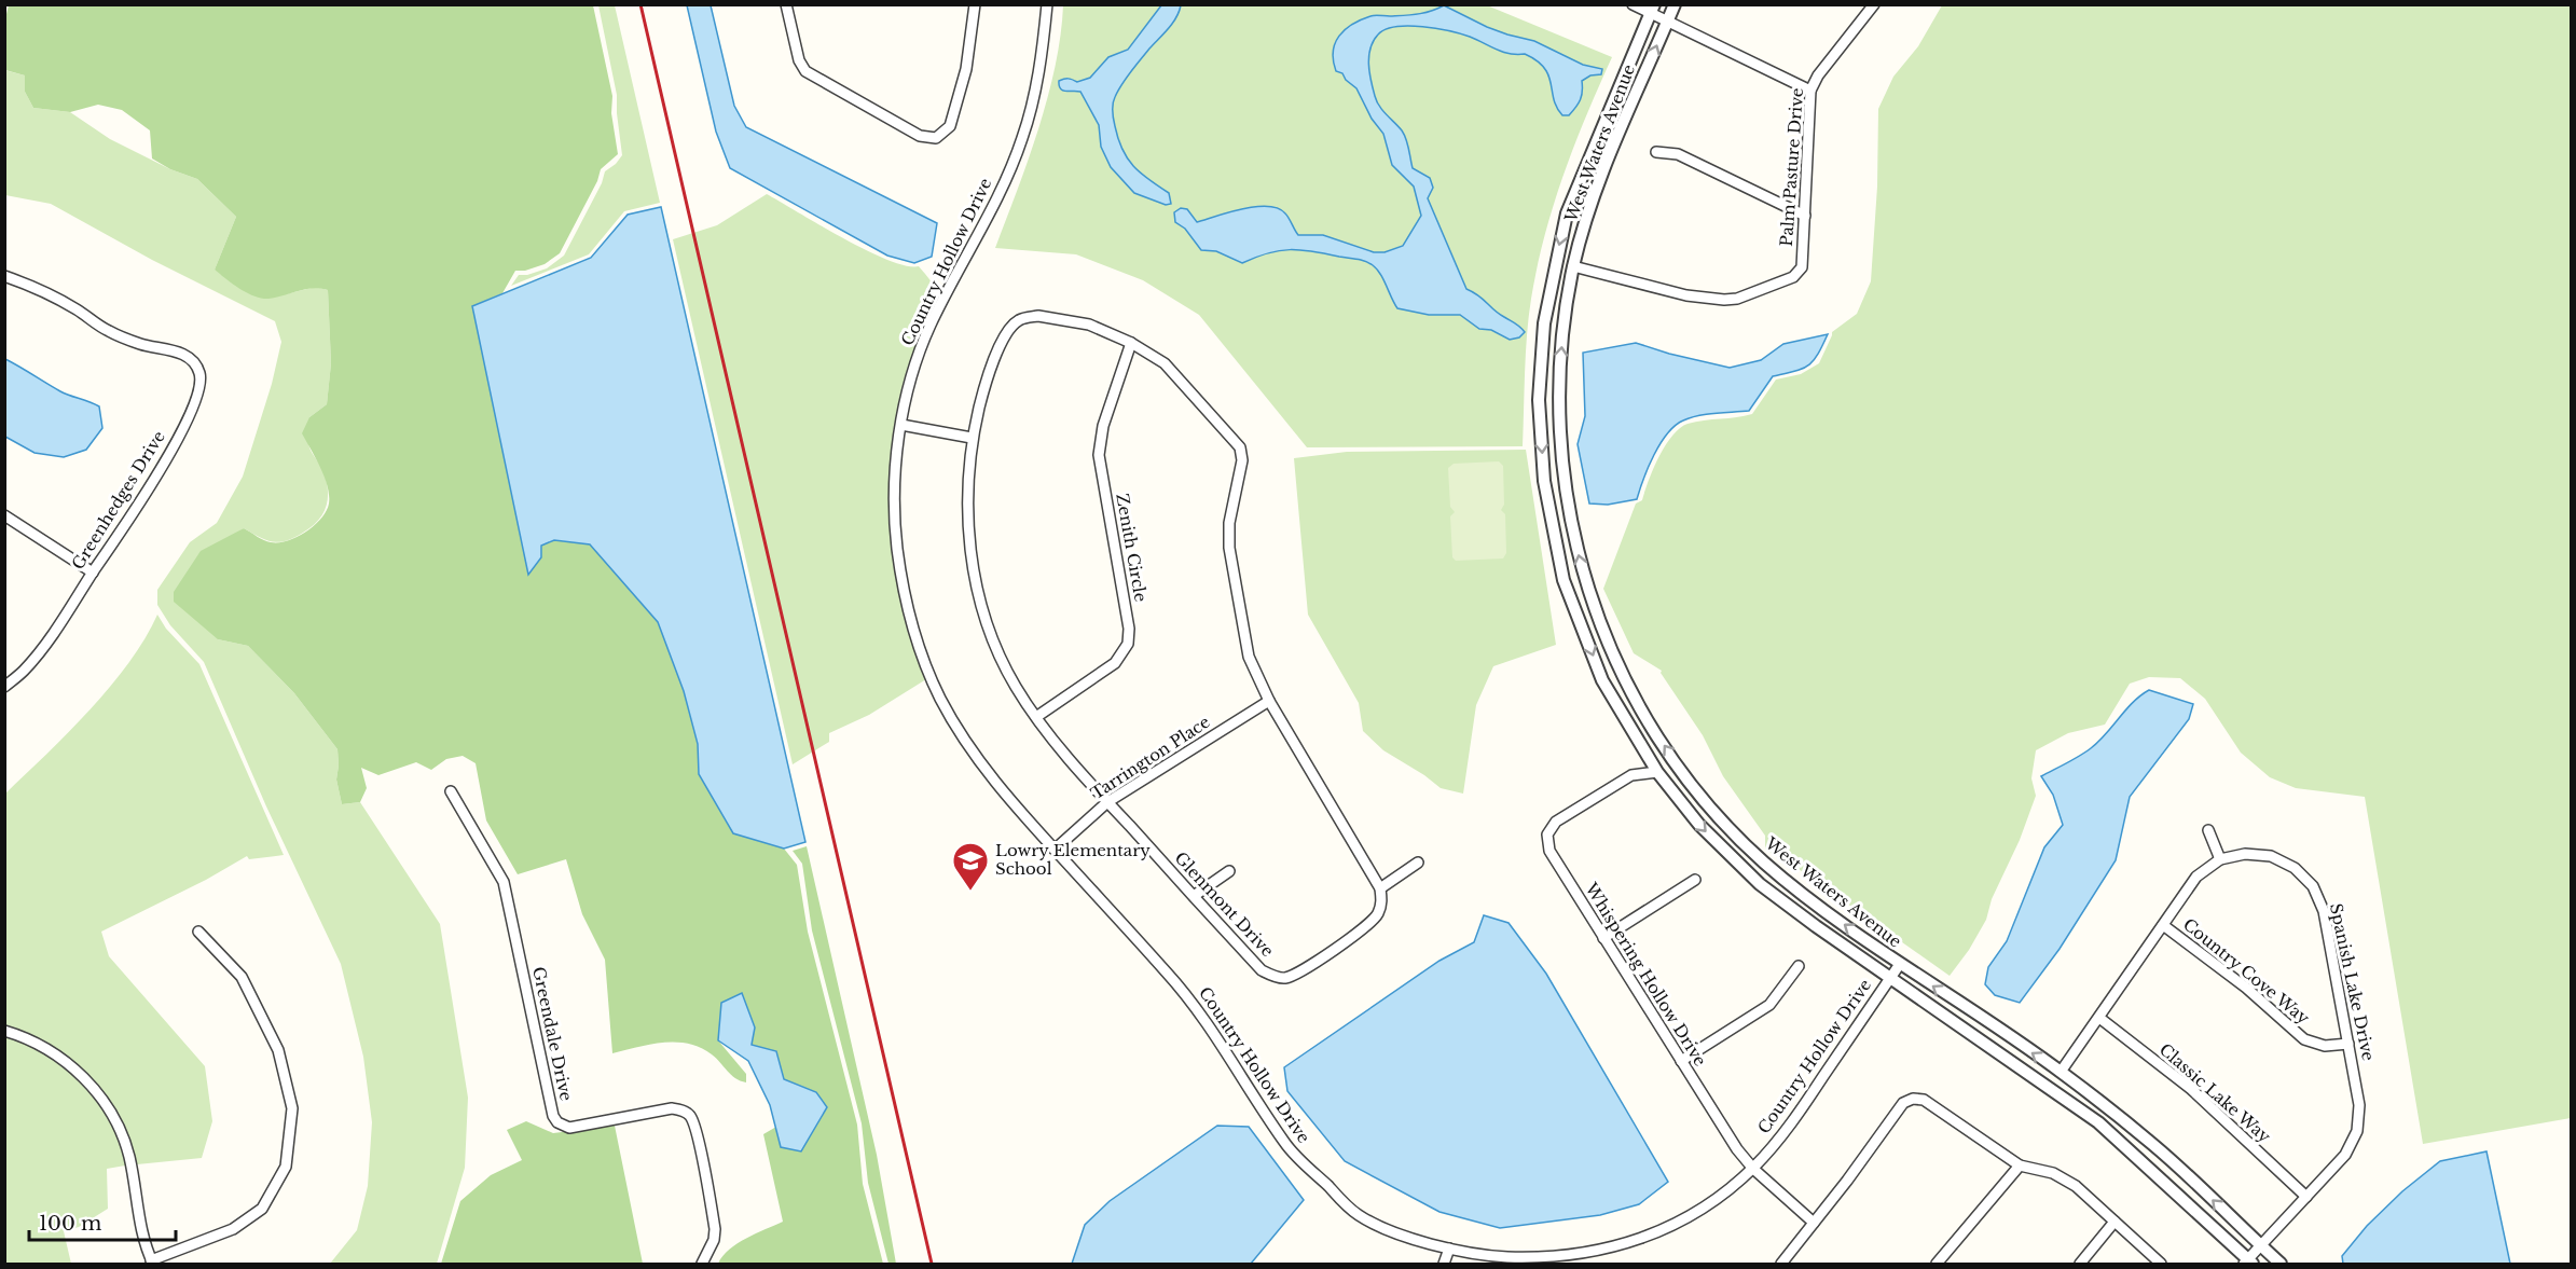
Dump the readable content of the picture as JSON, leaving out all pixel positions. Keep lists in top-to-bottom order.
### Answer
{
  "streets": {
    "street": [
      "West Waters Avenue",
      "Palm Pasture Drive",
      "Country Hollow Drive",
      "Greenhedges Drive",
      "Zenith Circle",
      "Tarrington Place",
      "Glenmont Drive",
      "Country Cove Way",
      "Whispering Hollow Drive",
      "Spanish Lake Drive",
      "Greendale Drive",
      "Classic Lake Way"
    ]
  },
  "crossings": [
    ["West Waters Avenue", "Palm Pasture Drive"],
    ["West Waters Avenue", "Country Hollow Drive"],
    ["West Waters Avenue", "Whispering Hollow Drive"],
    ["West Waters Avenue", "Spanish Lake Drive"],
    ["Country Hollow Drive", "Tarrington Place"],
    ["Country Hollow Drive", "Whispering Hollow Drive"],
    ["Zenith Circle", "Glenmont Drive"],
    ["Tarrington Place", "Glenmont Drive"],
    ["Country Cove Way", "Spanish Lake Drive"],
    ["Spanish Lake Drive", "Classic Lake Way"]
  ],
  "places": {
    "school or university": ["Lowry Elementary School"]
  },
  "scale_bar": "100 m"
}
